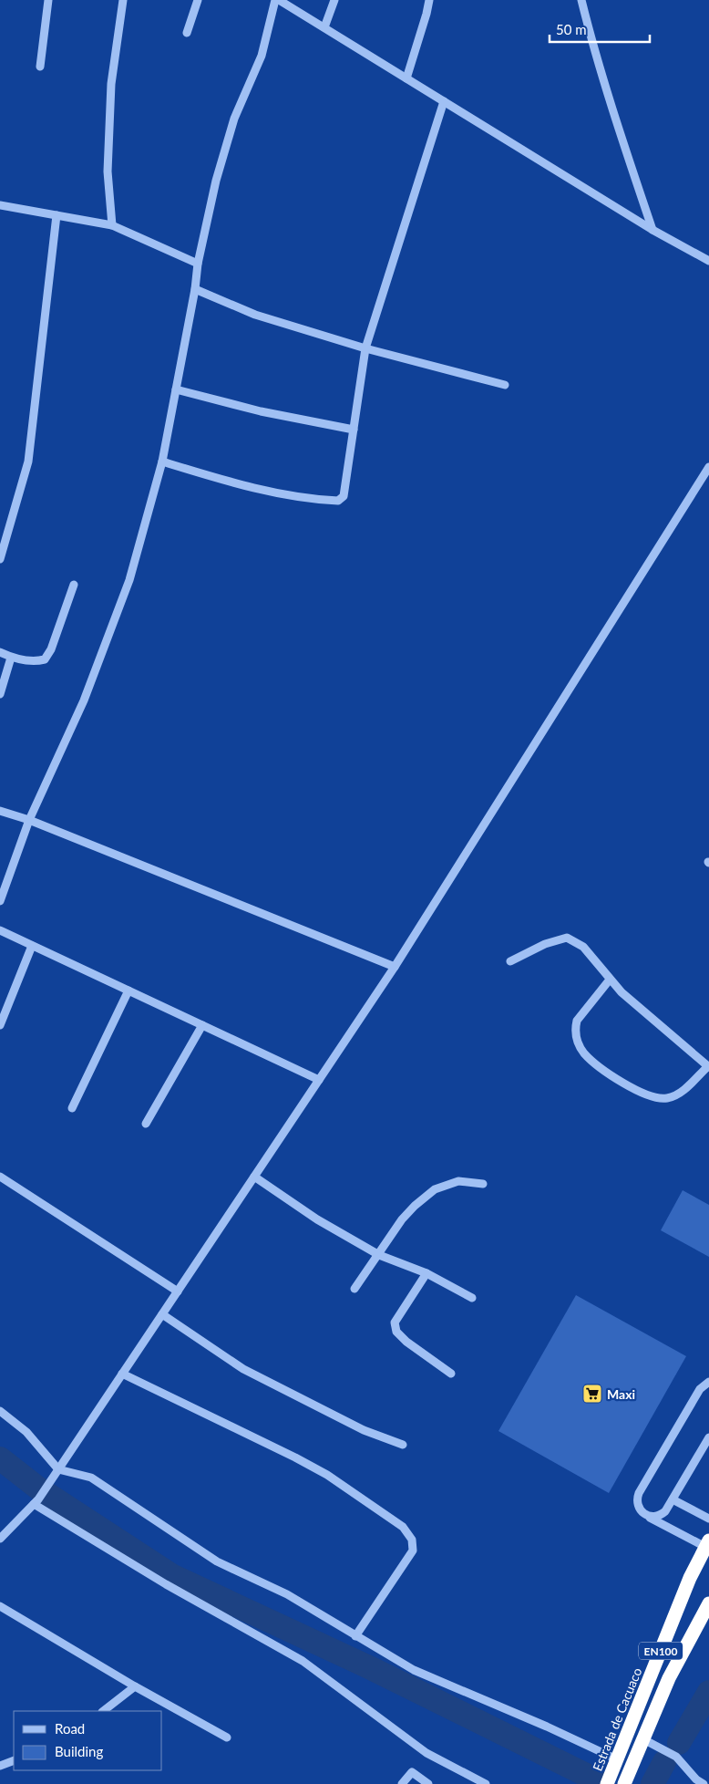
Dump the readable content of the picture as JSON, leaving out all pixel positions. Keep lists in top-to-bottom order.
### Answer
{
  "streets": {
    "highway": ["EN100", "Estrada de Cacuaco"]
  },
  "places": {
    "supermarket": ["Maxi"]
  },
  "legend": ["Road", "Building"],
  "scale_bar": "50 m"
}
